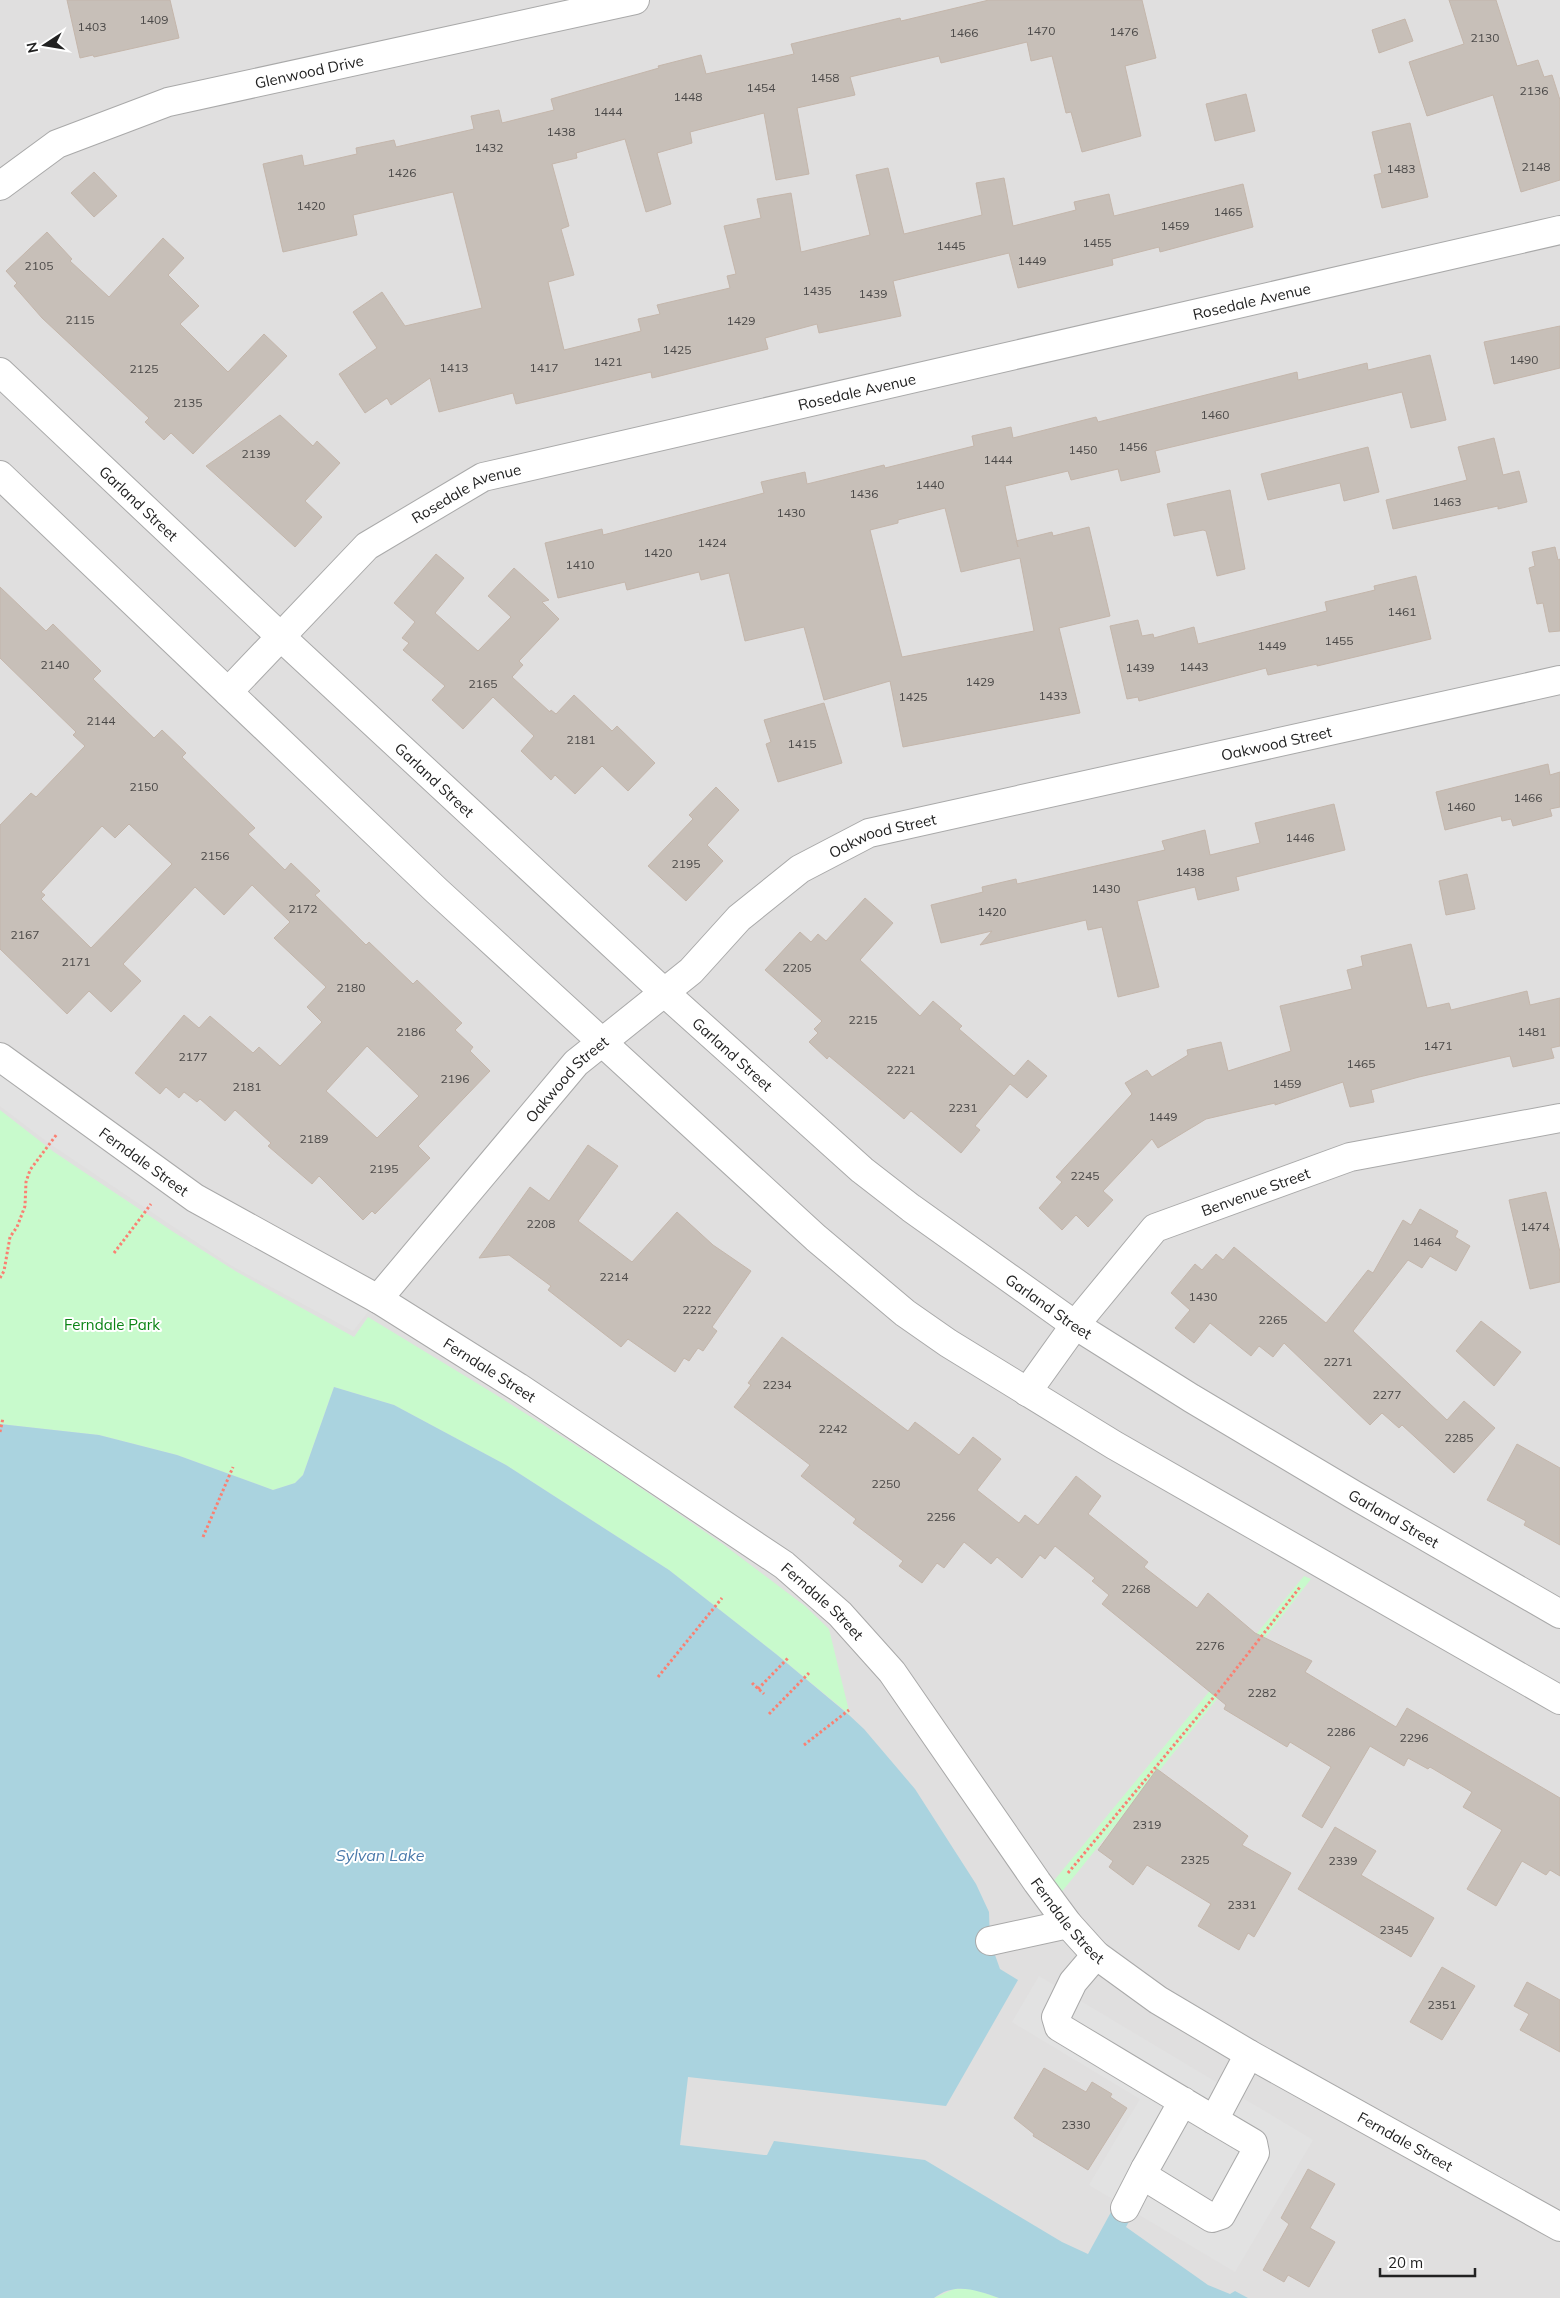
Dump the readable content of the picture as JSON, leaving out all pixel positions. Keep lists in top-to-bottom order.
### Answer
{
  "streets": {
    "street": [
      "Glenwood Drive",
      "Rosedale Avenue",
      "Garland Street",
      "Oakwood Street",
      "Ferndale Street",
      "Benvenue Street"
    ]
  },
  "crossings": [
    ["Rosedale Avenue", "Garland Street"],
    ["Garland Street", "Oakwood Street"],
    ["Garland Street", "Benvenue Street"],
    ["Oakwood Street", "Ferndale Street"]
  ],
  "water": ["Sylvan Lake"],
  "parks": ["Ferndale Park"],
  "house_numbers": [
    "1409",
    "1403",
    "1470",
    "1476",
    "1466",
    "2130",
    "1458",
    "1454",
    "2136",
    "1448",
    "1444",
    "1438",
    "1432",
    "2148",
    "1483",
    "1426",
    "1420",
    "1465",
    "1459",
    "1455",
    "1445",
    "1449",
    "2105",
    "1435",
    "1439",
    "2115",
    "1429",
    "1425",
    "1490",
    "1421",
    "1413",
    "1417",
    "2125",
    "2135",
    "1460",
    "1456",
    "1450",
    "2139",
    "1444",
    "1440",
    "1436",
    "1463",
    "1430",
    "1424",
    "1420",
    "1410",
    "1461",
    "1455",
    "1449",
    "2140",
    "1443",
    "1439",
    "1429",
    "2165",
    "1433",
    "1425",
    "2144",
    "2181",
    "1415",
    "2150",
    "1466",
    "1460",
    "1446",
    "2156",
    "2195",
    "1438",
    "1430",
    "2172",
    "1420",
    "2167",
    "2171",
    "2205",
    "2180",
    "2215",
    "2186",
    "1481",
    "1471",
    "2177",
    "1465",
    "2221",
    "2196",
    "1459",
    "2181",
    "2231",
    "1449",
    "2189",
    "2195",
    "2245",
    "2208",
    "1474",
    "1464",
    "2214",
    "1430",
    "2222",
    "2265",
    "2271",
    "2234",
    "2277",
    "2242",
    "2285",
    "2250",
    "2256",
    "2268",
    "2276",
    "2282",
    "2286",
    "2296",
    "2319",
    "2325",
    "2339",
    "2331",
    "2345",
    "2351",
    "2330"
  ],
  "scale_bar": "20 m",
  "north": "left"
}
